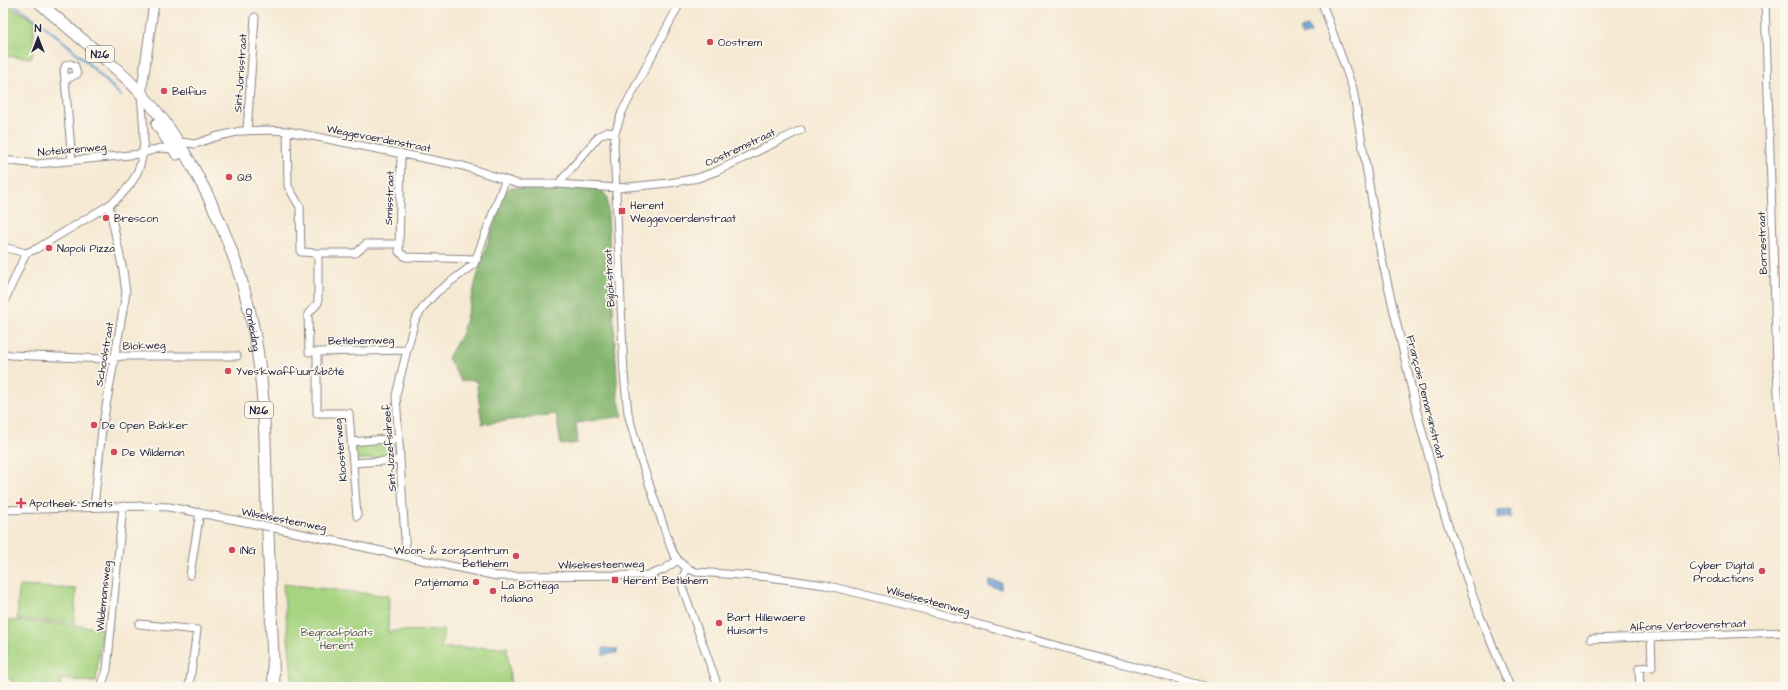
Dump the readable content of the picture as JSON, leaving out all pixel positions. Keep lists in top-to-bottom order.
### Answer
{
  "streets": {
    "main road": ["N26", "Omleiding"],
    "street": [
      "Sint-Jorisstraat",
      "Weggevoerdenstraat",
      "Oostremstraat",
      "Notelarenweg",
      "Smisstraat",
      "Bornestraat",
      "Bijlokstraat",
      "Betlehemweg",
      "Blokweg",
      "Schoolstraat",
      "François Demarsinstraat",
      "Sint-Jozefsdreef",
      "Kloosterweg",
      "Wilselsesteenweg",
      "Wildemansweg",
      "Alfons Verbovenstraat"
    ]
  },
  "crossings": [
    ["Sint-Jorisstraat", "Weggevoerdenstraat"],
    ["Weggevoerdenstraat", "Oostremstraat"],
    ["Weggevoerdenstraat", "Smisstraat"],
    ["Weggevoerdenstraat", "Bijlokstraat"],
    ["Weggevoerdenstraat", "Sint-Jozefsdreef"],
    ["Oostremstraat", "Bijlokstraat"],
    ["Notelarenweg", "Omleiding"],
    ["Bijlokstraat", "Wilselsesteenweg"],
    ["Betlehemweg", "Sint-Jozefsdreef"],
    ["Betlehemweg", "Kloosterweg"],
    ["Blokweg", "Schoolstraat"],
    ["Schoolstraat", "Wilselsesteenweg"],
    ["Sint-Jozefsdreef", "Wilselsesteenweg"],
    ["Wilselsesteenweg", "Wildemansweg"]
  ],
  "parks": ["Begraafplaats Herent"],
  "places": {
    "other": [
      "Oostrem",
      "Belfius",
      "Q8",
      "Brescon",
      "Napoli Pizza",
      "Yves'kwaff'uur&bôté",
      "De Open Bakker",
      "De Wildeman",
      "ING",
      "Woon- & zorgcentrum Betlehem",
      "Cyber Digital Productions",
      "Patjémama",
      "La Bottega Italiana",
      "Bart Hillewaere Huisarts"
    ],
    "transit": ["Herent Weggevoerdenstraat", "Herent Betlehem"],
    "health": ["Apotheek Smets"]
  },
  "north": "top"
}
